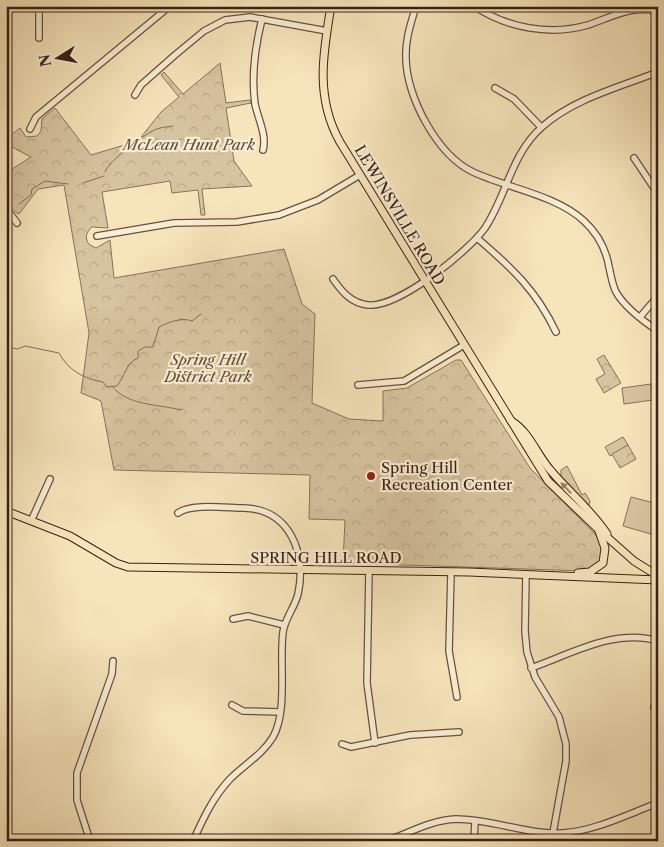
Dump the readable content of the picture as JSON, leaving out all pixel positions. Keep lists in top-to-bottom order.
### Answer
{
  "streets": {
    "main road": ["LEWINSVILLE ROAD", "SPRING HILL ROAD"]
  },
  "parks": ["McLean Hunt Park", "Spring Hill District Park"],
  "places": ["Spring Hill Recreation Center"],
  "north": "left"
}
